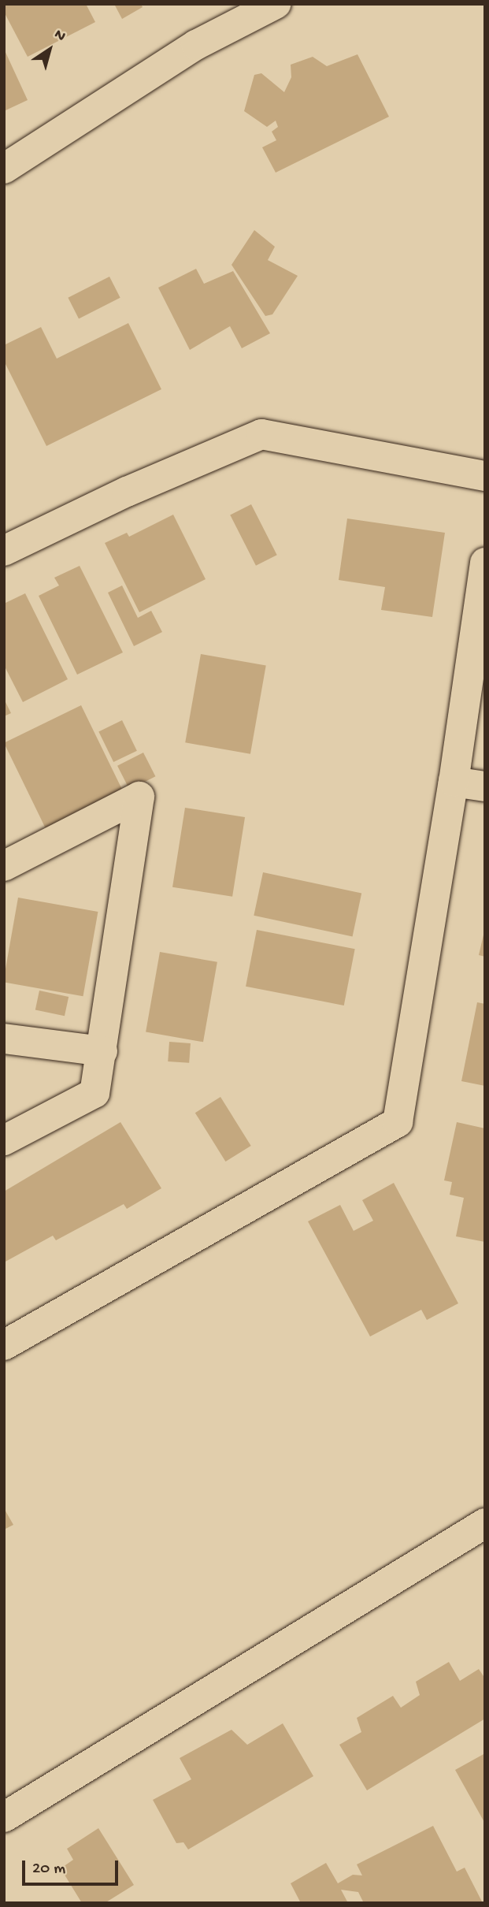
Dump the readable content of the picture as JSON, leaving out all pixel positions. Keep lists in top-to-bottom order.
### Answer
{
  "scale_bar": "20 m",
  "north": "top right"
}
